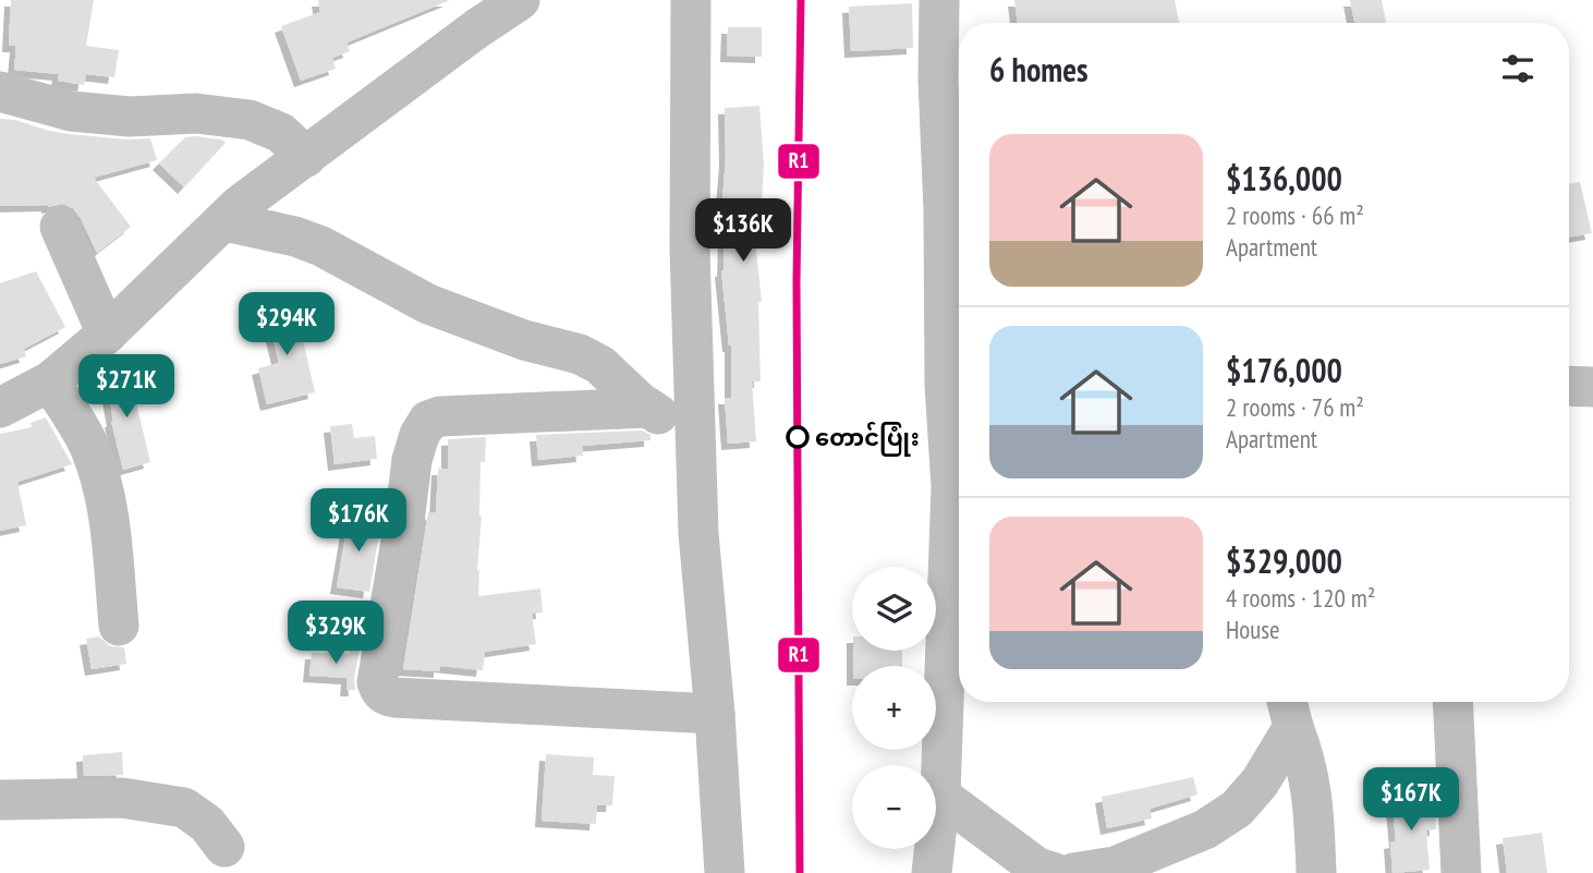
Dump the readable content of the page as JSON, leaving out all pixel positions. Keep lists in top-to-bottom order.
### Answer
{
  "places": ["တောင်ပြုံး"],
  "lines": ["transit line R1"],
  "page": {
    "heading": "6 homes",
    "list": [
      {
        "name": "$136,000",
        "note": "2 rooms · 66 m² · Apartment"
      },
      {
        "name": "$176,000",
        "note": "2 rooms · 76 m² · Apartment"
      },
      {
        "name": "$329,000",
        "note": "4 rooms · 120 m² · House"
      }
    ],
    "price": [
      "$136K",
      "$294K",
      "$271K",
      "$176K",
      "$329K",
      "$167K"
    ],
    "map_buttons": ["+", "−"]
  }
}
